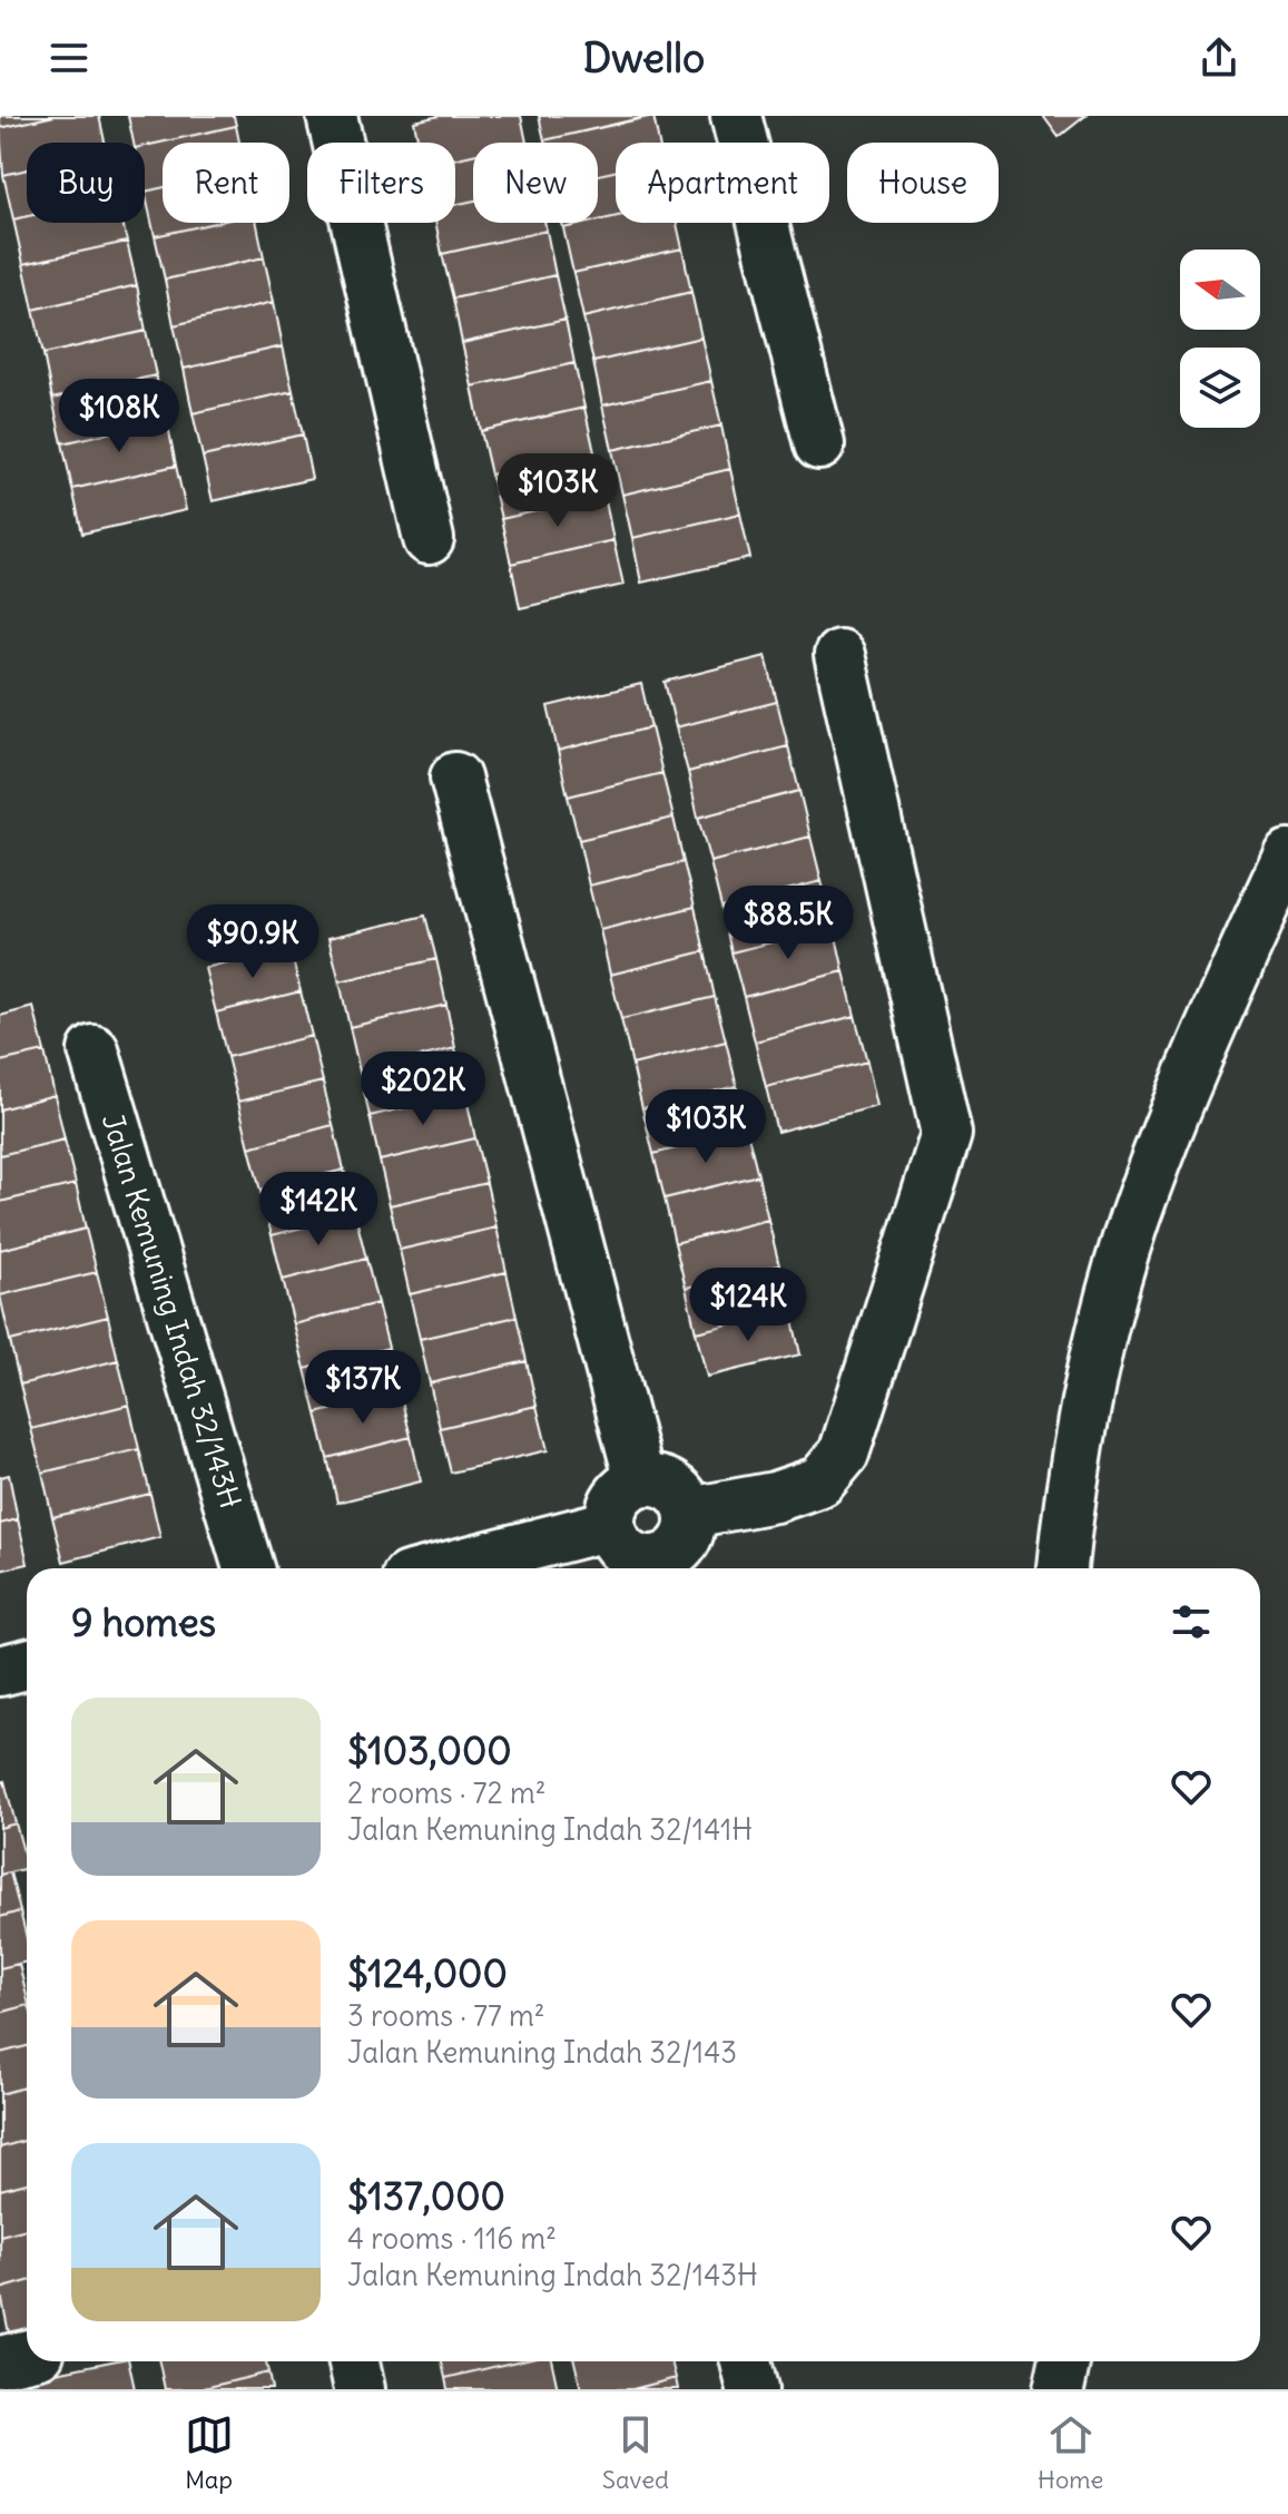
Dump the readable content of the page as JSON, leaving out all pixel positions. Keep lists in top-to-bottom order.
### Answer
{
  "streets": {
    "main road": ["Jalan Kemuning Indah 32/143H"]
  },
  "north": "left",
  "page": {
    "header": "Dwello",
    "chip": [
      "Buy",
      "Rent",
      "Filters",
      "New",
      "Apartment",
      "House"
    ],
    "price": [
      "$108K",
      "$103K",
      "$88.5K",
      "$90.9K",
      "$202K",
      "$103K",
      "$142K",
      "$124K",
      "$137K"
    ],
    "heading": "9 homes",
    "list": [
      {
        "name": "$103,000",
        "note": "2 rooms · 72 m² · Jalan Kemuning Indah 32/141H"
      },
      {
        "name": "$124,000",
        "note": "3 rooms · 77 m² · Jalan Kemuning Indah 32/143"
      },
      {
        "name": "$137,000",
        "note": "4 rooms · 116 m² · Jalan Kemuning Indah 32/143H"
      }
    ],
    "tabs": ["Map", "Saved", "Home"]
  }
}
